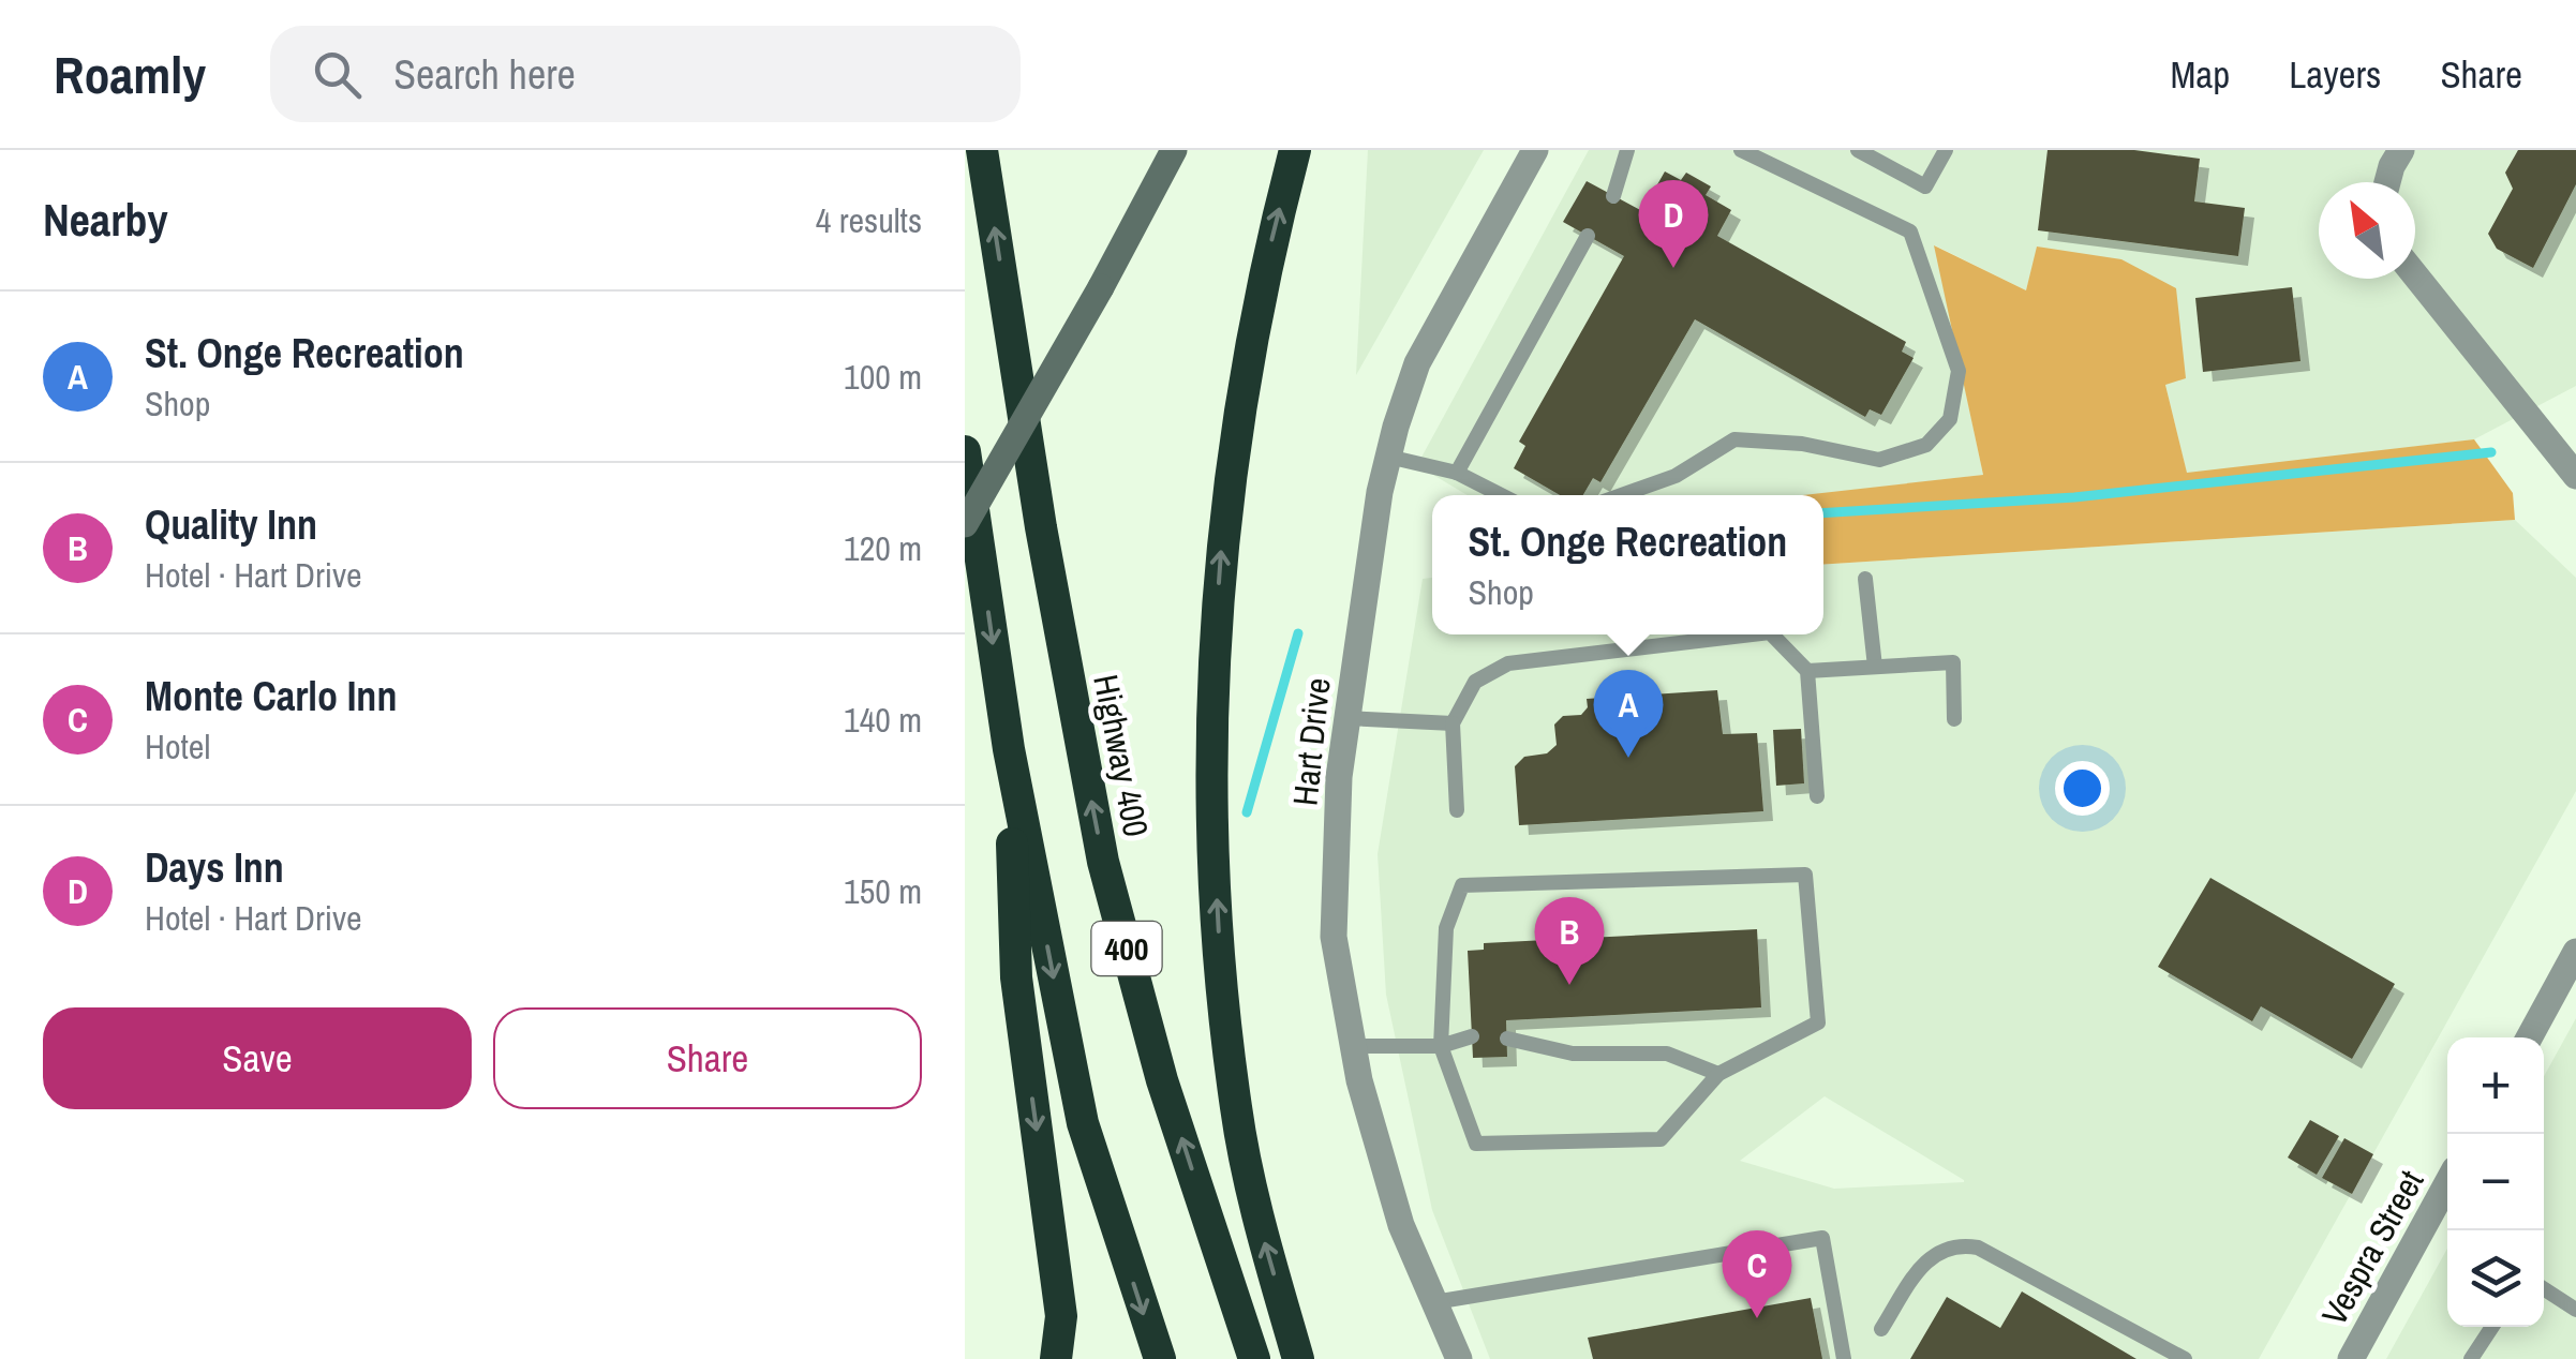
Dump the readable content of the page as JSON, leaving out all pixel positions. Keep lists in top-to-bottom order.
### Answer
{
  "streets": {
    "highway": ["Highway 400", "400"],
    "street": ["Hart Drive", "Vespra Street"]
  },
  "north": "top left",
  "page": {
    "header": "Roamly",
    "search": "Search here",
    "nav": ["Map", "Layers", "Share"],
    "heading": ["Nearby", "4 results"],
    "pins": [
      "D",
      "A",
      "B",
      "C"
    ],
    "list": [
      {
        "mark": "A",
        "name": "St. Onge Recreation",
        "note": "Shop",
        "value": "100 m"
      },
      {
        "mark": "B",
        "name": "Quality Inn",
        "note": "Hotel · Hart Drive",
        "value": "120 m"
      },
      {
        "mark": "C",
        "name": "Monte Carlo Inn",
        "note": "Hotel",
        "value": "140 m"
      },
      {
        "mark": "D",
        "name": "Days Inn",
        "note": "Hotel · Hart Drive",
        "value": "150 m"
      }
    ],
    "popup": ["St. Onge Recreation", "Shop"],
    "buttons": ["Save", "Share"],
    "map_buttons": ["+", "−"]
  }
}
